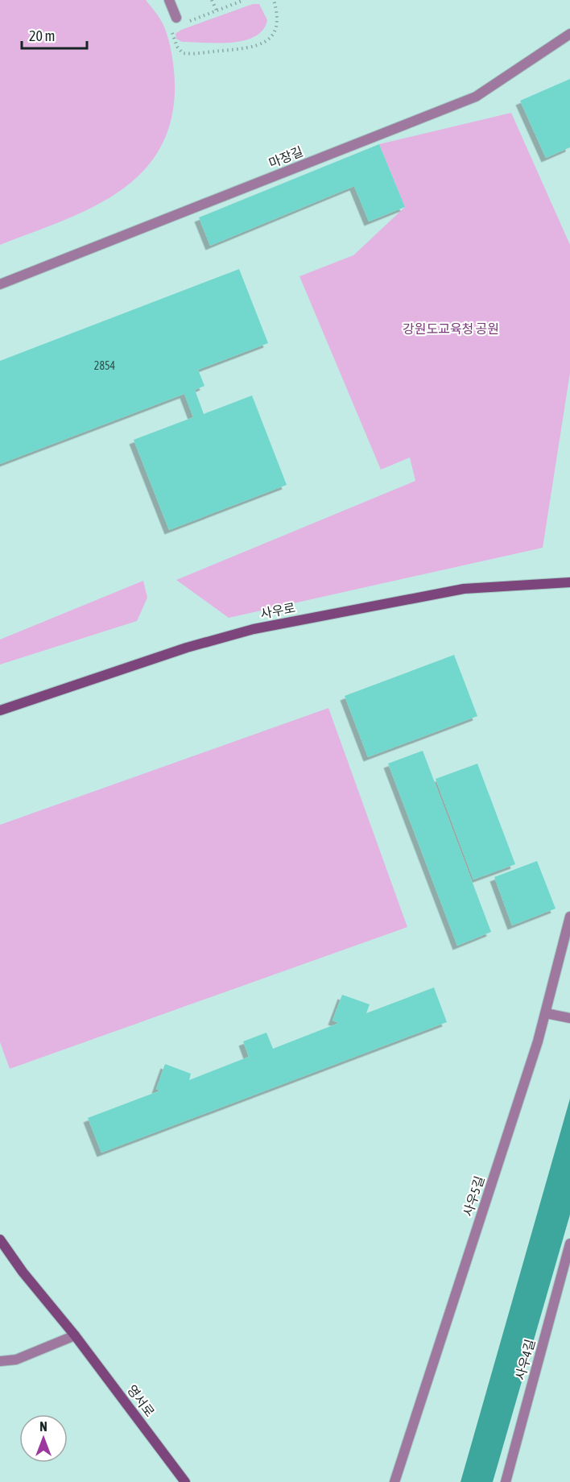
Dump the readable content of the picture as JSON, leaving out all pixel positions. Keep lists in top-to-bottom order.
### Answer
{
  "streets": {
    "street": [
      "마장길",
      "사우로",
      "사우5길",
      "사우4길",
      "영서로"
    ]
  },
  "parks": ["강원도교육청 공원"],
  "house_numbers": ["2854"],
  "scale_bar": "20 m",
  "north": "top"
}
